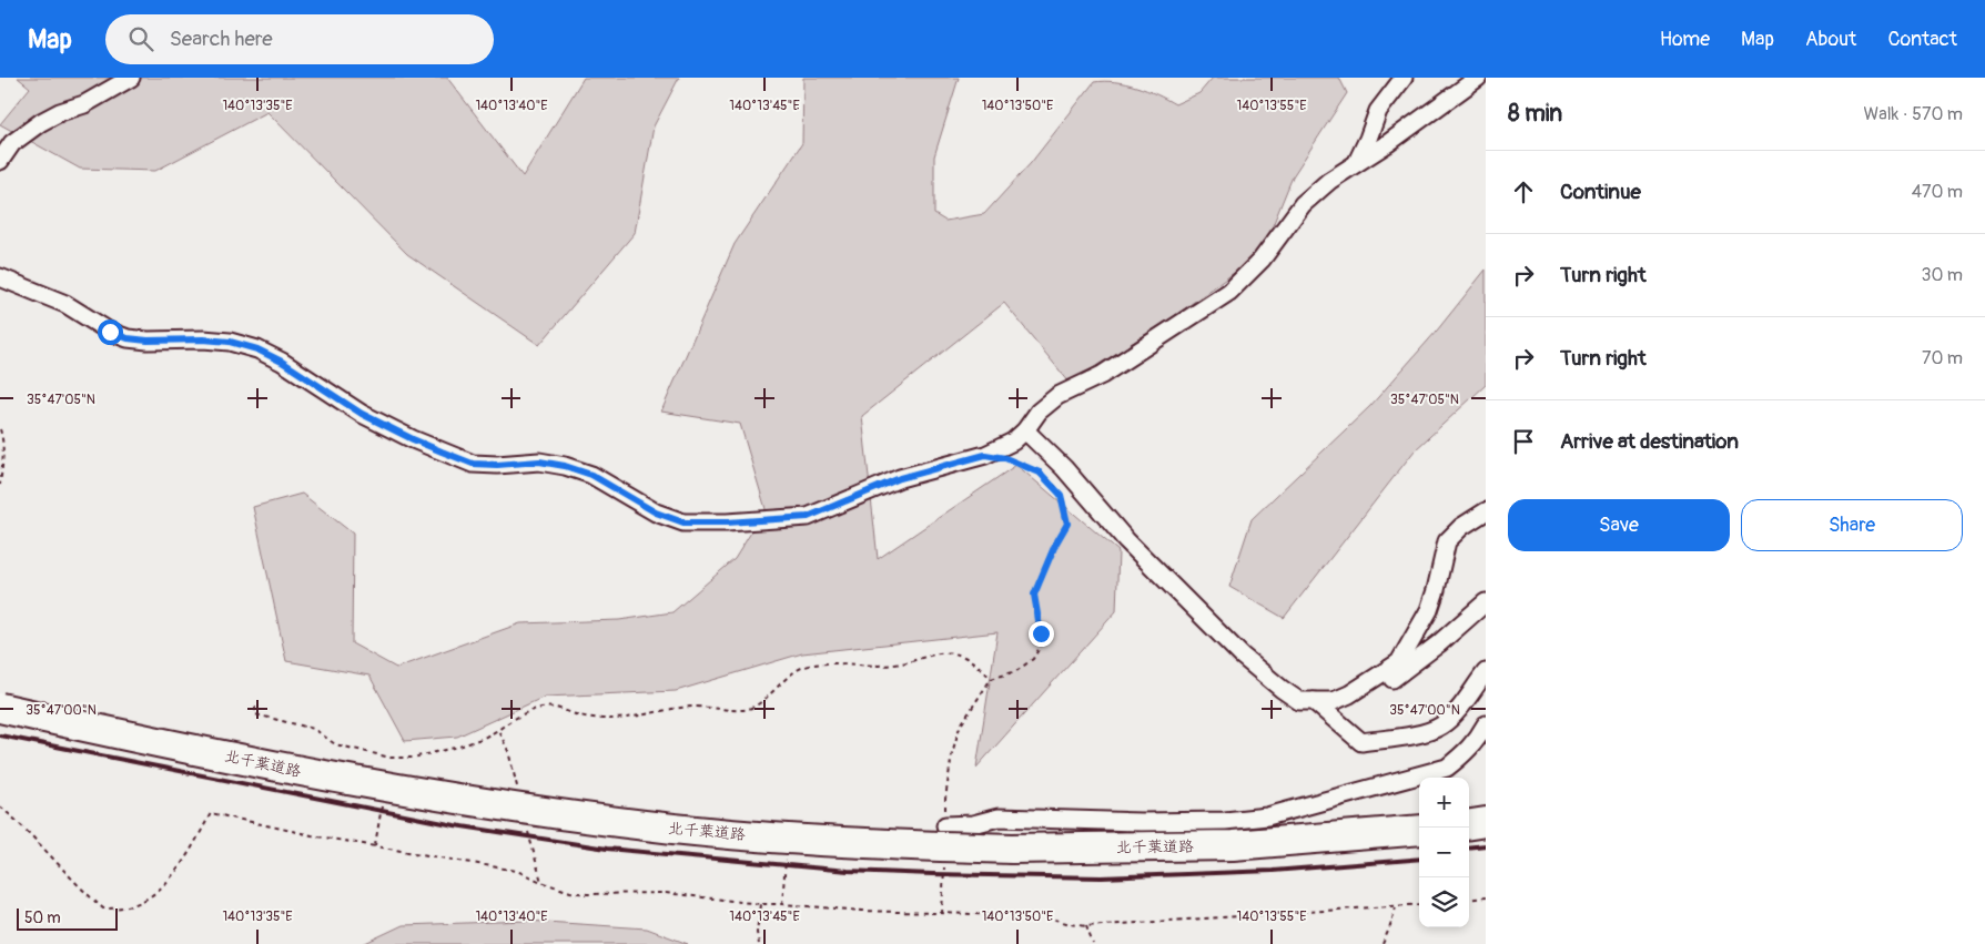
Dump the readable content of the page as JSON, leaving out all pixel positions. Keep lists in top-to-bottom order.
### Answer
{
  "streets": {
    "highway": ["北千葉道路"]
  },
  "scale_bar": "50 m",
  "page": {
    "header": "Map",
    "search": "Search here",
    "nav": [
      "Home",
      "Map",
      "About",
      "Contact"
    ],
    "heading": ["8 min", "Walk · 570 m"],
    "list": [
      ["Continue", "470 m"],
      ["Turn right", "30 m"],
      ["Turn right", "70 m"],
      "Arrive at destination"
    ],
    "buttons": ["Save", "Share"],
    "map_buttons": ["+", "−"],
    "scale": "50 m"
  },
  "coordinates": [
    "140°13'35\"E",
    "140°13'40\"E",
    "140°13'45\"E",
    "140°13'50\"E",
    "140°13'55\"E",
    "35°47'05\"N",
    "35°47'00\"N"
  ]
}
